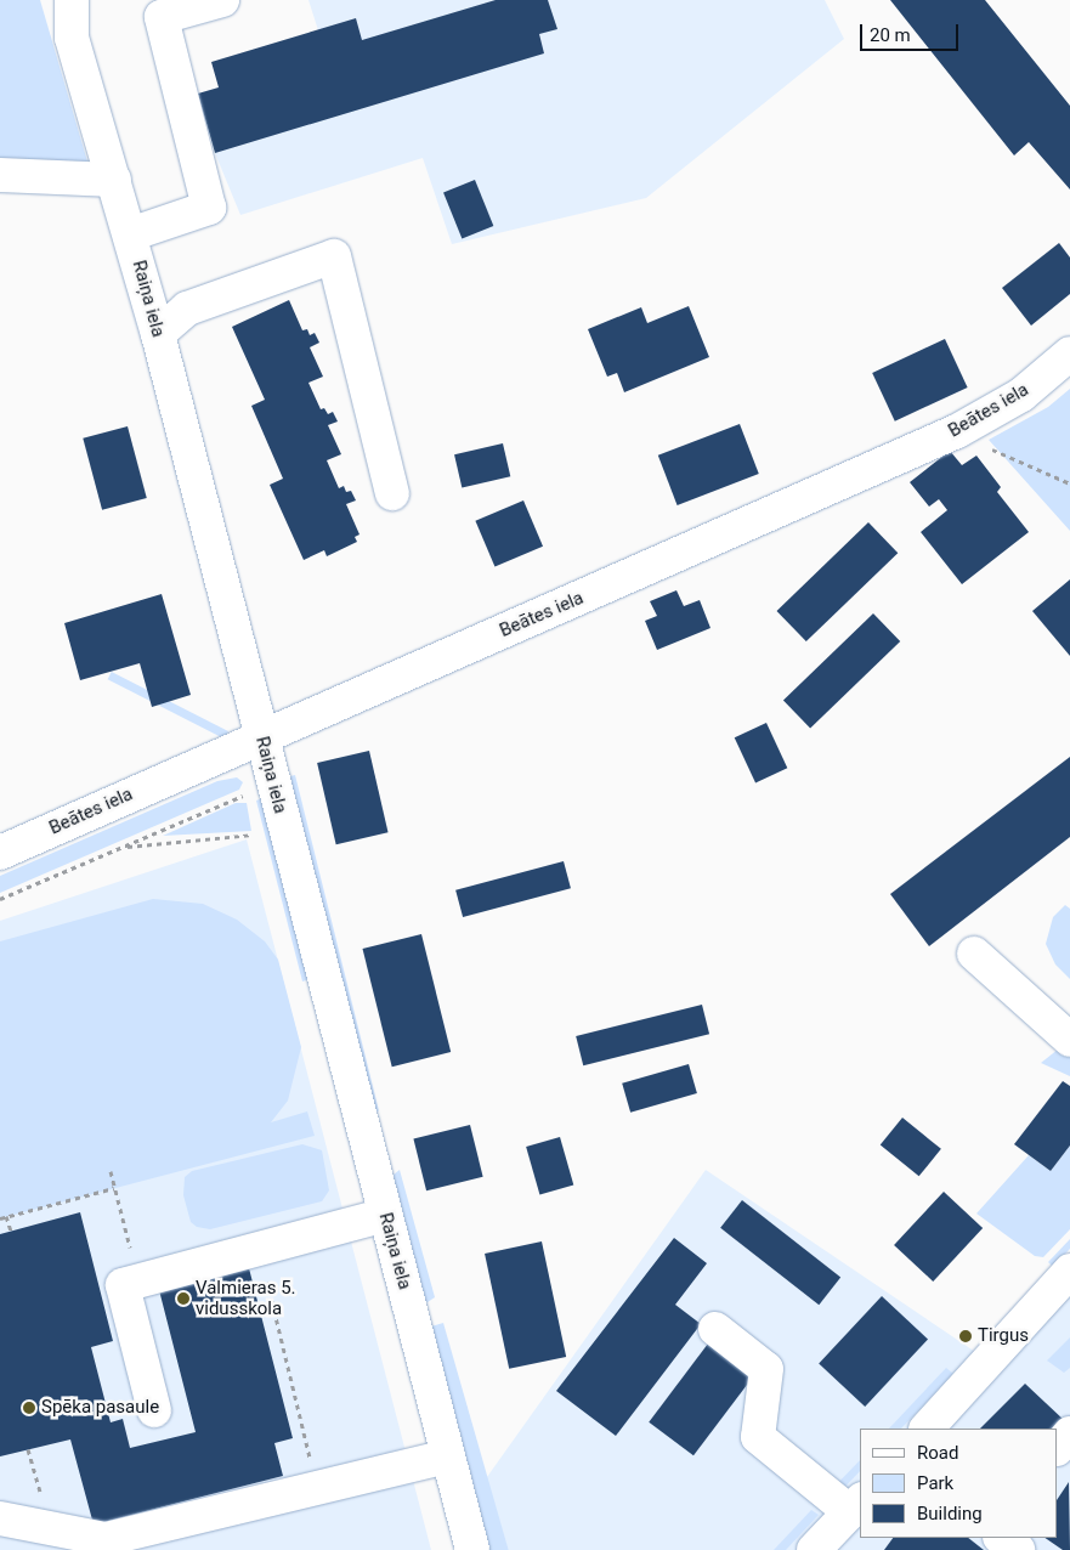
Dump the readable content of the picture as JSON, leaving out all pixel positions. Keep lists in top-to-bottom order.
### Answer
{
  "streets": {
    "street": ["Raiņa iela", "Beātes iela"]
  },
  "crossings": [
    ["Raiņa iela", "Beātes iela"]
  ],
  "places": ["Valmieras 5. vidusskola", "Tirgus", "Spēka pasaule"],
  "legend": ["Road", "Park", "Building"],
  "scale_bar": "20 m"
}
